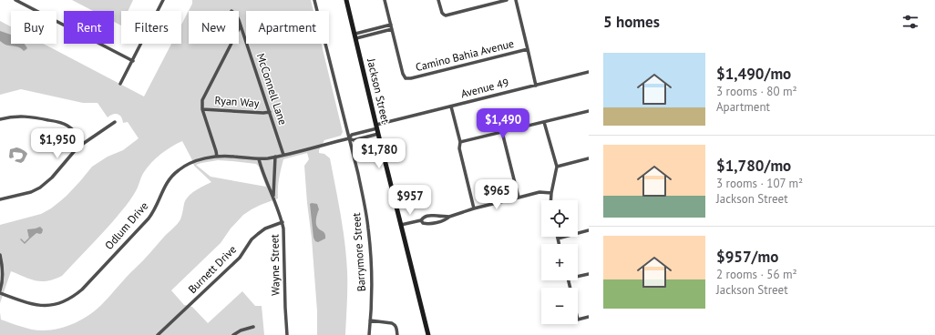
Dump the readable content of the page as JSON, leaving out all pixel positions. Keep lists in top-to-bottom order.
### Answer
{
  "streets": {
    "main road": ["Jackson Street"],
    "street": [
      "Camino Bahia Avenue",
      "Avenue 49",
      "McConnell Lane",
      "Ryan Way",
      "Odlum Drive",
      "Barrymore Street",
      "Wayne Street",
      "Burnett Drive"
    ]
  },
  "crossings": [
    ["Avenue 49", "Jackson Street"],
    ["Avenue 49", "Odlum Drive"],
    ["McConnell Lane", "Ryan Way"],
    ["McConnell Lane", "Odlum Drive"],
    ["Jackson Street", "Odlum Drive"],
    ["Odlum Drive", "Barrymore Street"],
    ["Odlum Drive", "Wayne Street"],
    ["Wayne Street", "Burnett Drive"]
  ],
  "page": {
    "heading": "5 homes",
    "chip": [
      "Buy",
      "Rent",
      "Filters",
      "New",
      "Apartment"
    ],
    "list": [
      {
        "name": "$1,490/mo",
        "note": "3 rooms · 80 m² · Apartment"
      },
      {
        "name": "$1,780/mo",
        "note": "3 rooms · 107 m² · Jackson Street"
      },
      {
        "name": "$957/mo",
        "note": "2 rooms · 56 m² · Jackson Street"
      }
    ],
    "price": [
      "$1,490",
      "$1,950",
      "$1,780",
      "$965",
      "$957"
    ],
    "map_buttons": ["+", "−"]
  }
}
